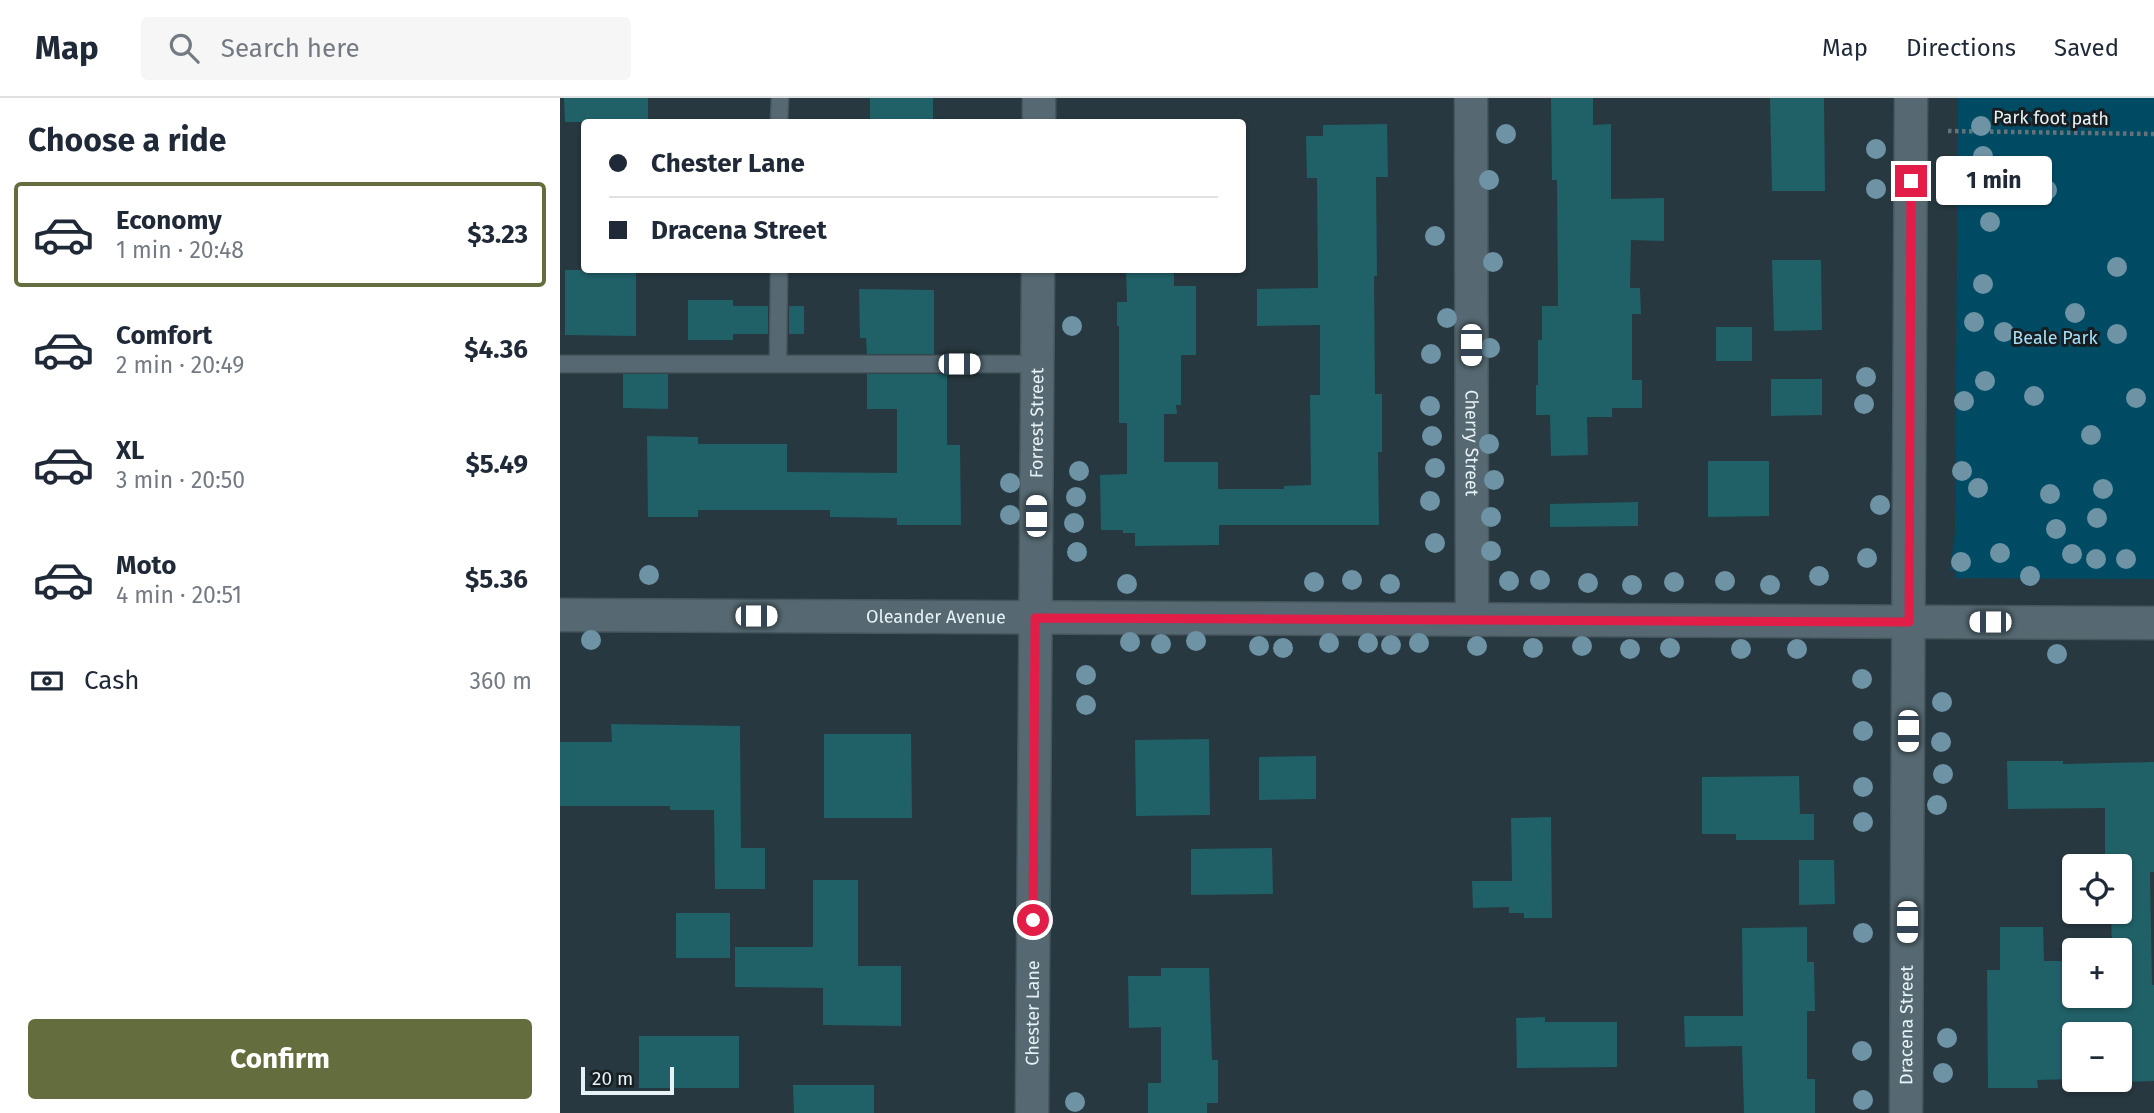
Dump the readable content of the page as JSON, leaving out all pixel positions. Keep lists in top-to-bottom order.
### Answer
{
  "streets": {
    "street": [
      "Forrest Street",
      "Cherry Street",
      "Oleander Avenue",
      "Chester Lane",
      "Dracena Street"
    ],
    "path": ["Park foot path"]
  },
  "crossings": [
    ["Forrest Street", "Oleander Avenue"],
    ["Forrest Street", "Chester Lane"],
    ["Cherry Street", "Oleander Avenue"],
    ["Oleander Avenue", "Chester Lane"],
    ["Oleander Avenue", "Dracena Street"]
  ],
  "parks": ["Beale Park"],
  "scale_bar": "20 m",
  "page": {
    "header": "Map",
    "search": "Search here",
    "nav": ["Map", "Directions", "Saved"],
    "heading": "Choose a ride",
    "banner": ["Chester Lane", "Dracena Street"],
    "bubble": "1 min",
    "list": [
      {
        "name": "Economy",
        "note": "1 min · 20:48",
        "value": "$3.23"
      },
      {
        "name": "Comfort",
        "note": "2 min · 20:49",
        "value": "$4.36"
      },
      {
        "name": "XL",
        "note": "3 min · 20:50",
        "value": "$5.49"
      },
      {
        "name": "Moto",
        "note": "4 min · 20:51",
        "value": "$5.36"
      }
    ],
    "pay": ["Cash", "360 m"],
    "map_buttons": ["+", "−"],
    "buttons": "Confirm",
    "scale": "20 m"
  }
}
